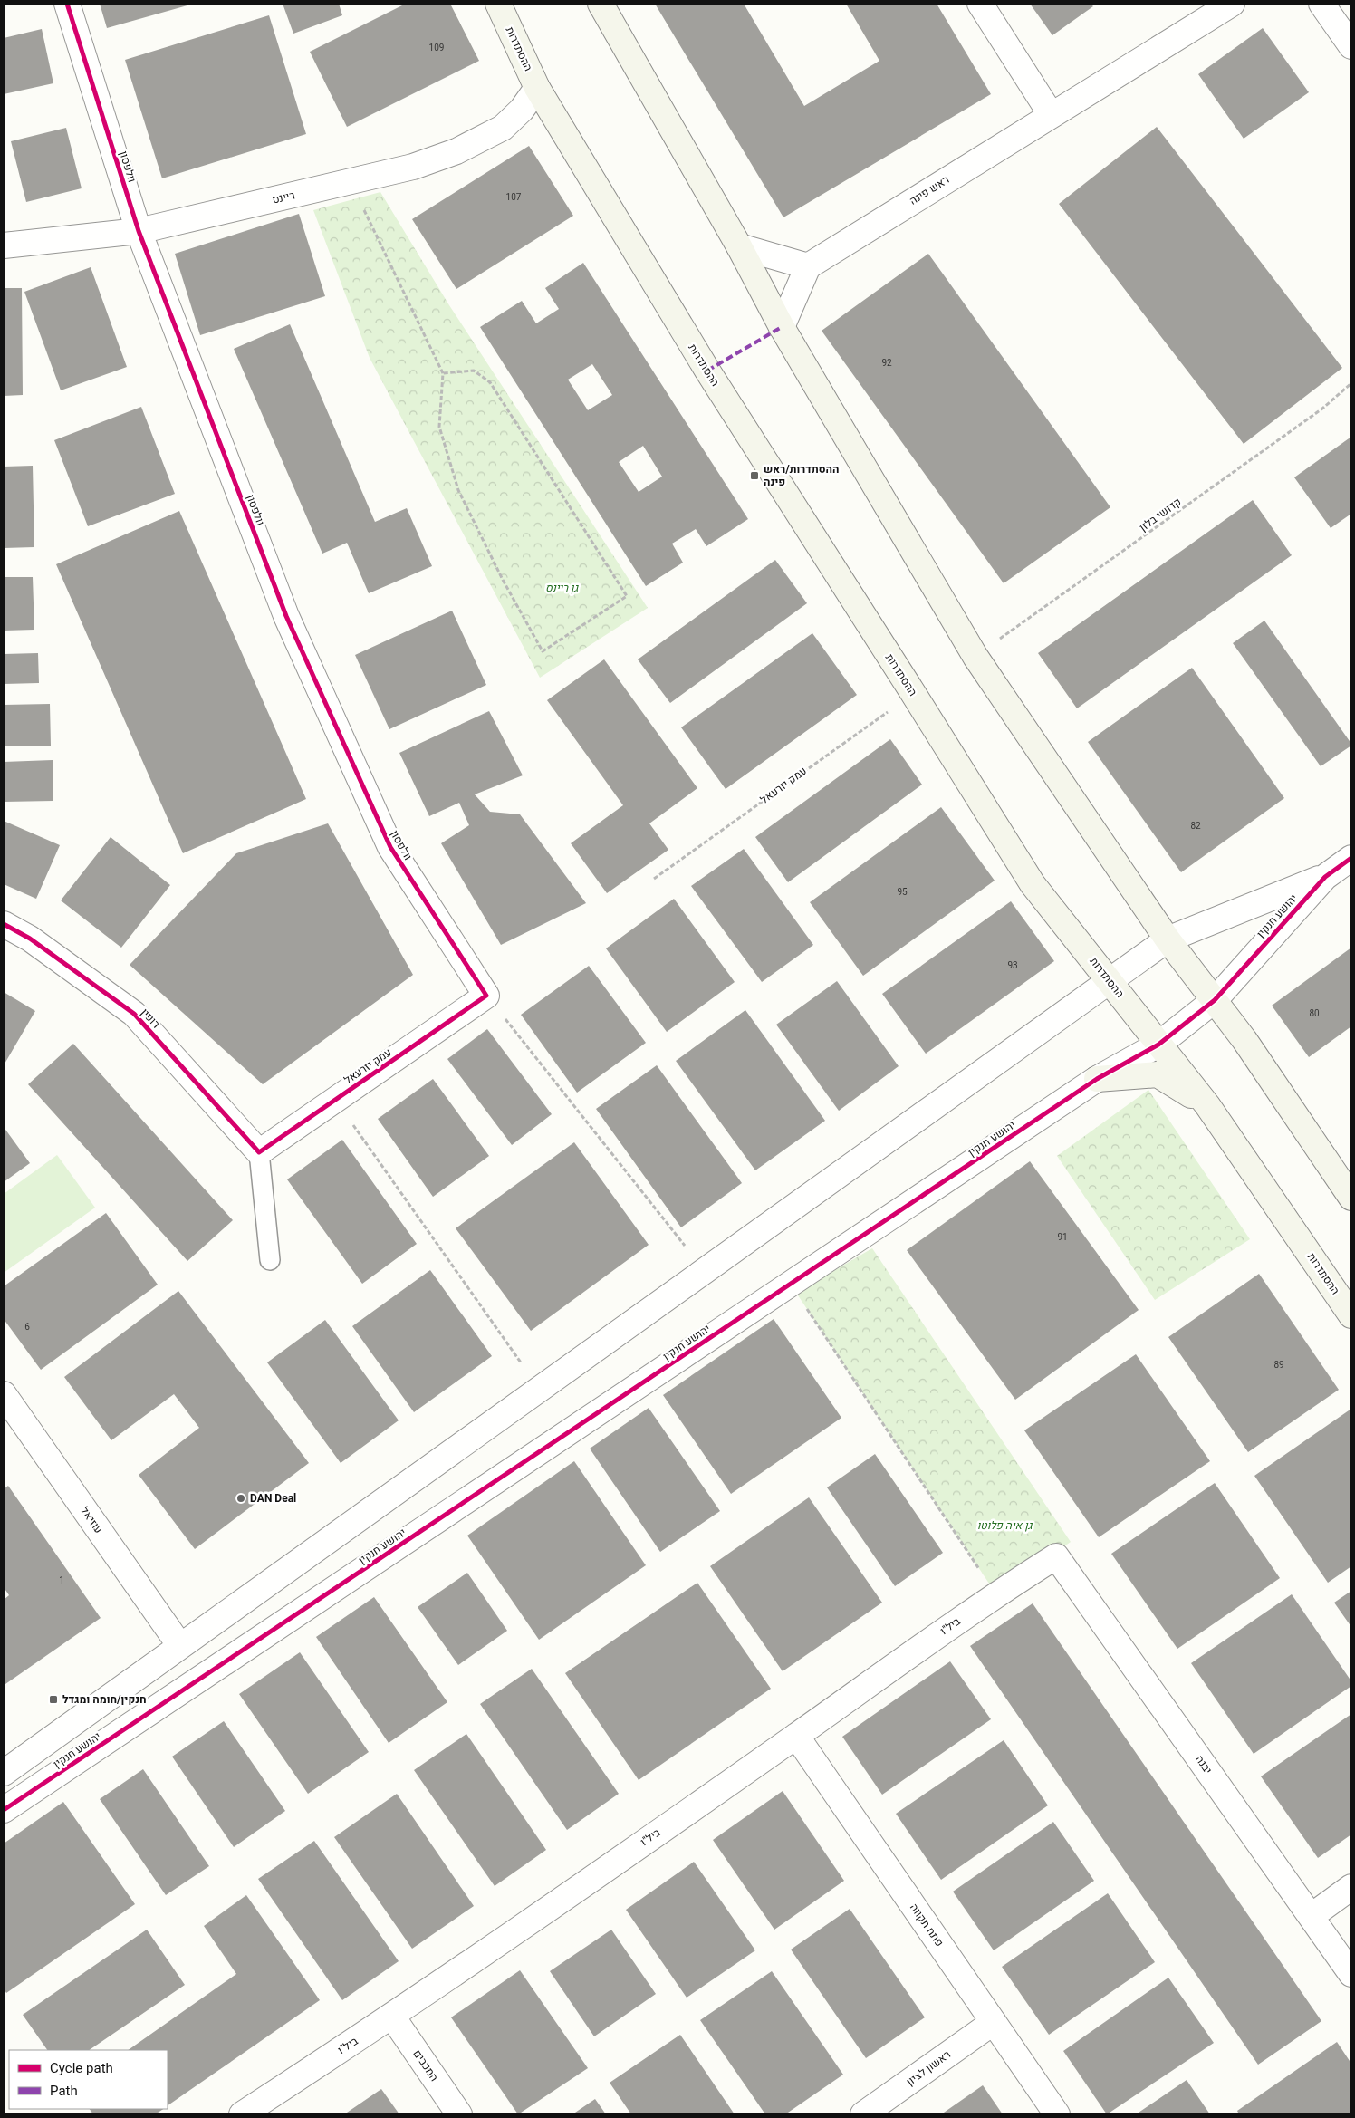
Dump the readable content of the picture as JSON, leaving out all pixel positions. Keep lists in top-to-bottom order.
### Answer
{
  "streets": {
    "street": [
      "ההסתדרות",
      "וולפסון",
      "ראש פינה",
      "ריינס",
      "עמק יזרעאל",
      "יהושע חנקין",
      "רופין",
      "עוזיאל",
      "ביל\"ו",
      "יבנה",
      "פתח תקווה",
      "המכבים",
      "ראשון לציון"
    ],
    "path": ["קדושי בלזן"]
  },
  "crossings": [
    ["ההסתדרות", "ריינס"],
    ["ההסתדרות", "עמק יזרעאל"],
    ["ההסתדרות", "יהושע חנקין"],
    ["וולפסון", "ריינס"],
    ["וולפסון", "עמק יזרעאל"],
    ["עמק יזרעאל", "רופין"],
    ["יהושע חנקין", "עוזיאל"],
    ["ביל\"ו", "יבנה"],
    ["ביל\"ו", "פתח תקווה"],
    ["ביל\"ו", "המכבים"],
    ["פתח תקווה", "ראשון לציון"]
  ],
  "parks": ["גן ריינס", "גן איה פלוטו"],
  "places": {
    "transit": ["ההסתדרות/ראש פינה", "חנקין/חומה ומגדל"],
    "other": ["DAN Deal"]
  },
  "house_numbers": [
    "109",
    "107",
    "92",
    "82",
    "95",
    "93",
    "80",
    "91",
    "6",
    "89",
    "1"
  ],
  "legend": ["Cycle path", "Path"]
}
